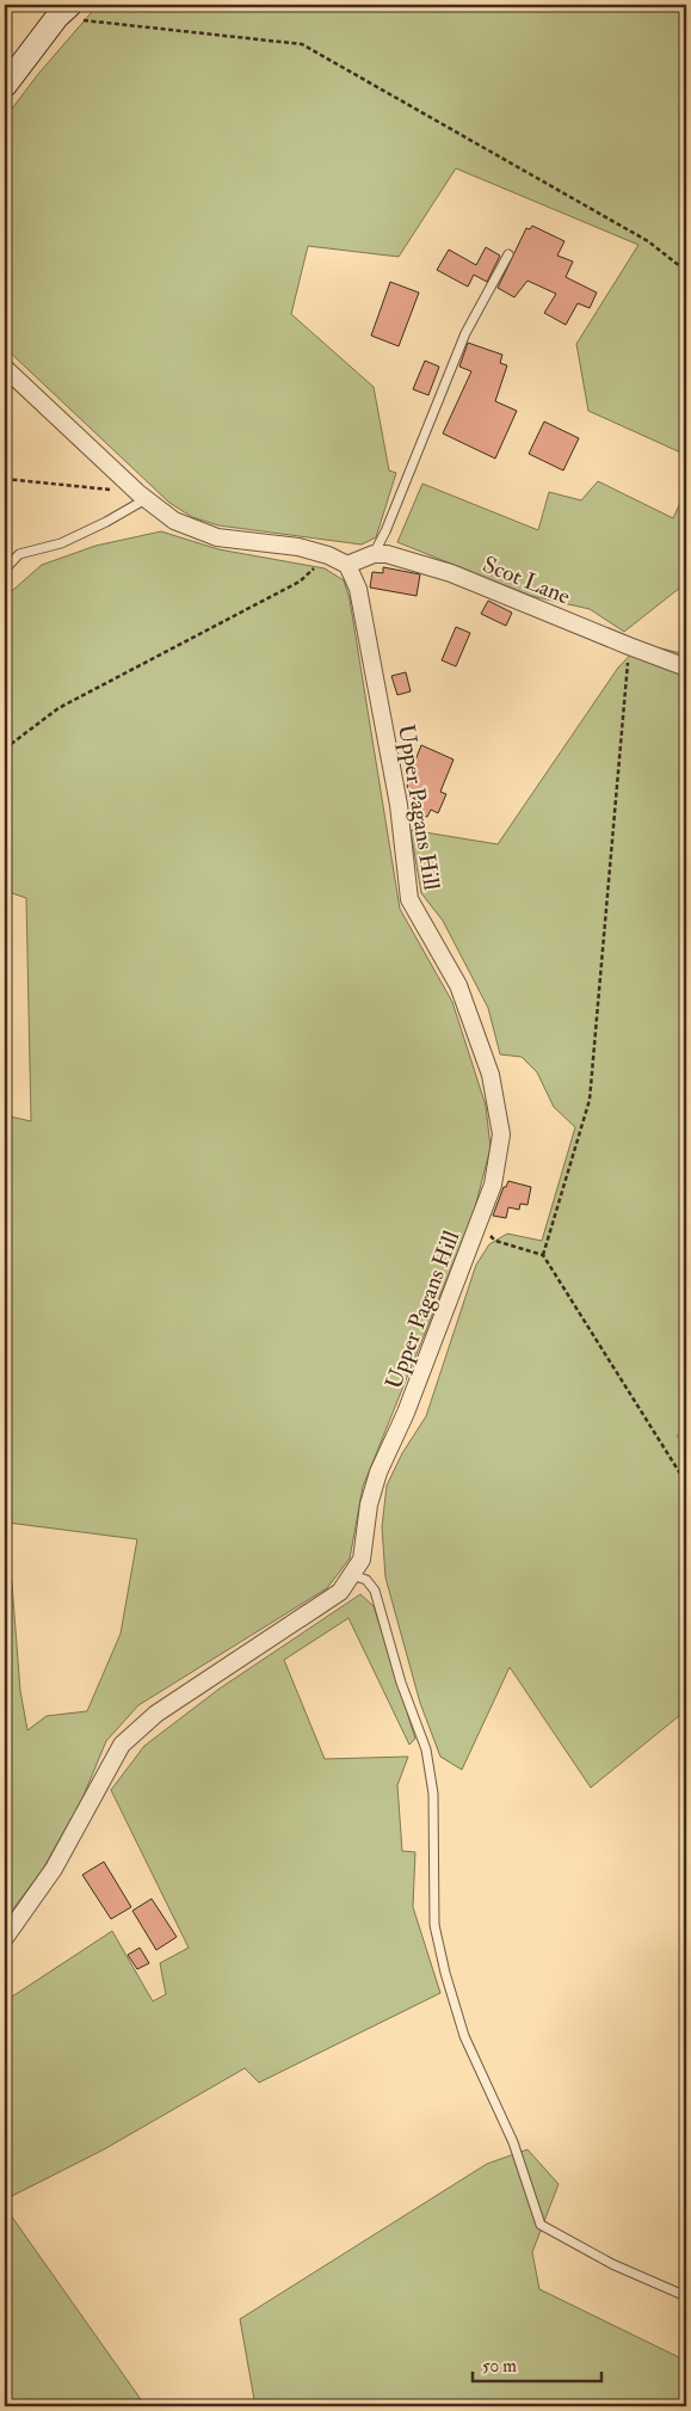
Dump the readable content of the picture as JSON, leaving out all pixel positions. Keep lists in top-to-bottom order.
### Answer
{
  "streets": {
    "street": ["Scot Lane", "Upper Pagans Hill"]
  },
  "scale_bar": "50 m"
}
